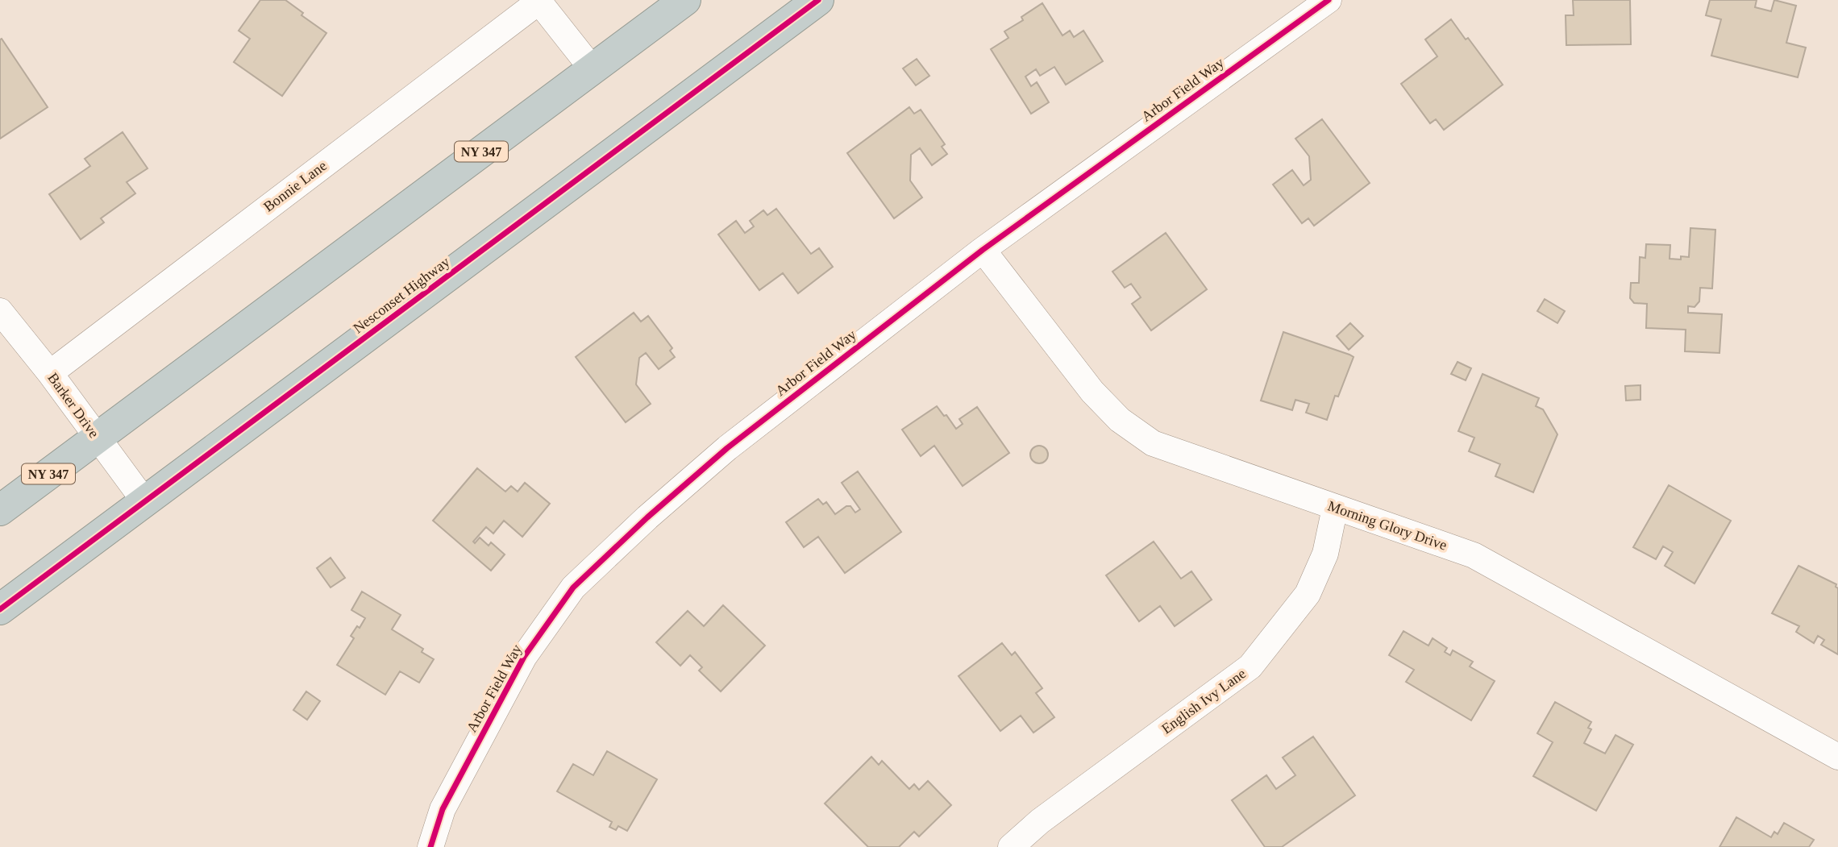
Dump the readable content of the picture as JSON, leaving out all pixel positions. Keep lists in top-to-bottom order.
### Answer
{
  "streets": {
    "highway": ["NY 347", "Nesconset Highway"],
    "street": [
      "Arbor Field Way",
      "Bonnie Lane",
      "Barker Drive",
      "Morning Glory Drive",
      "English Ivy Lane"
    ]
  },
  "crossings": [
    ["Arbor Field Way", "Morning Glory Drive"],
    ["NY 347", "Barker Drive"],
    ["Bonnie Lane", "Barker Drive"],
    ["Nesconset Highway", "Barker Drive"],
    ["Morning Glory Drive", "English Ivy Lane"]
  ]
}
